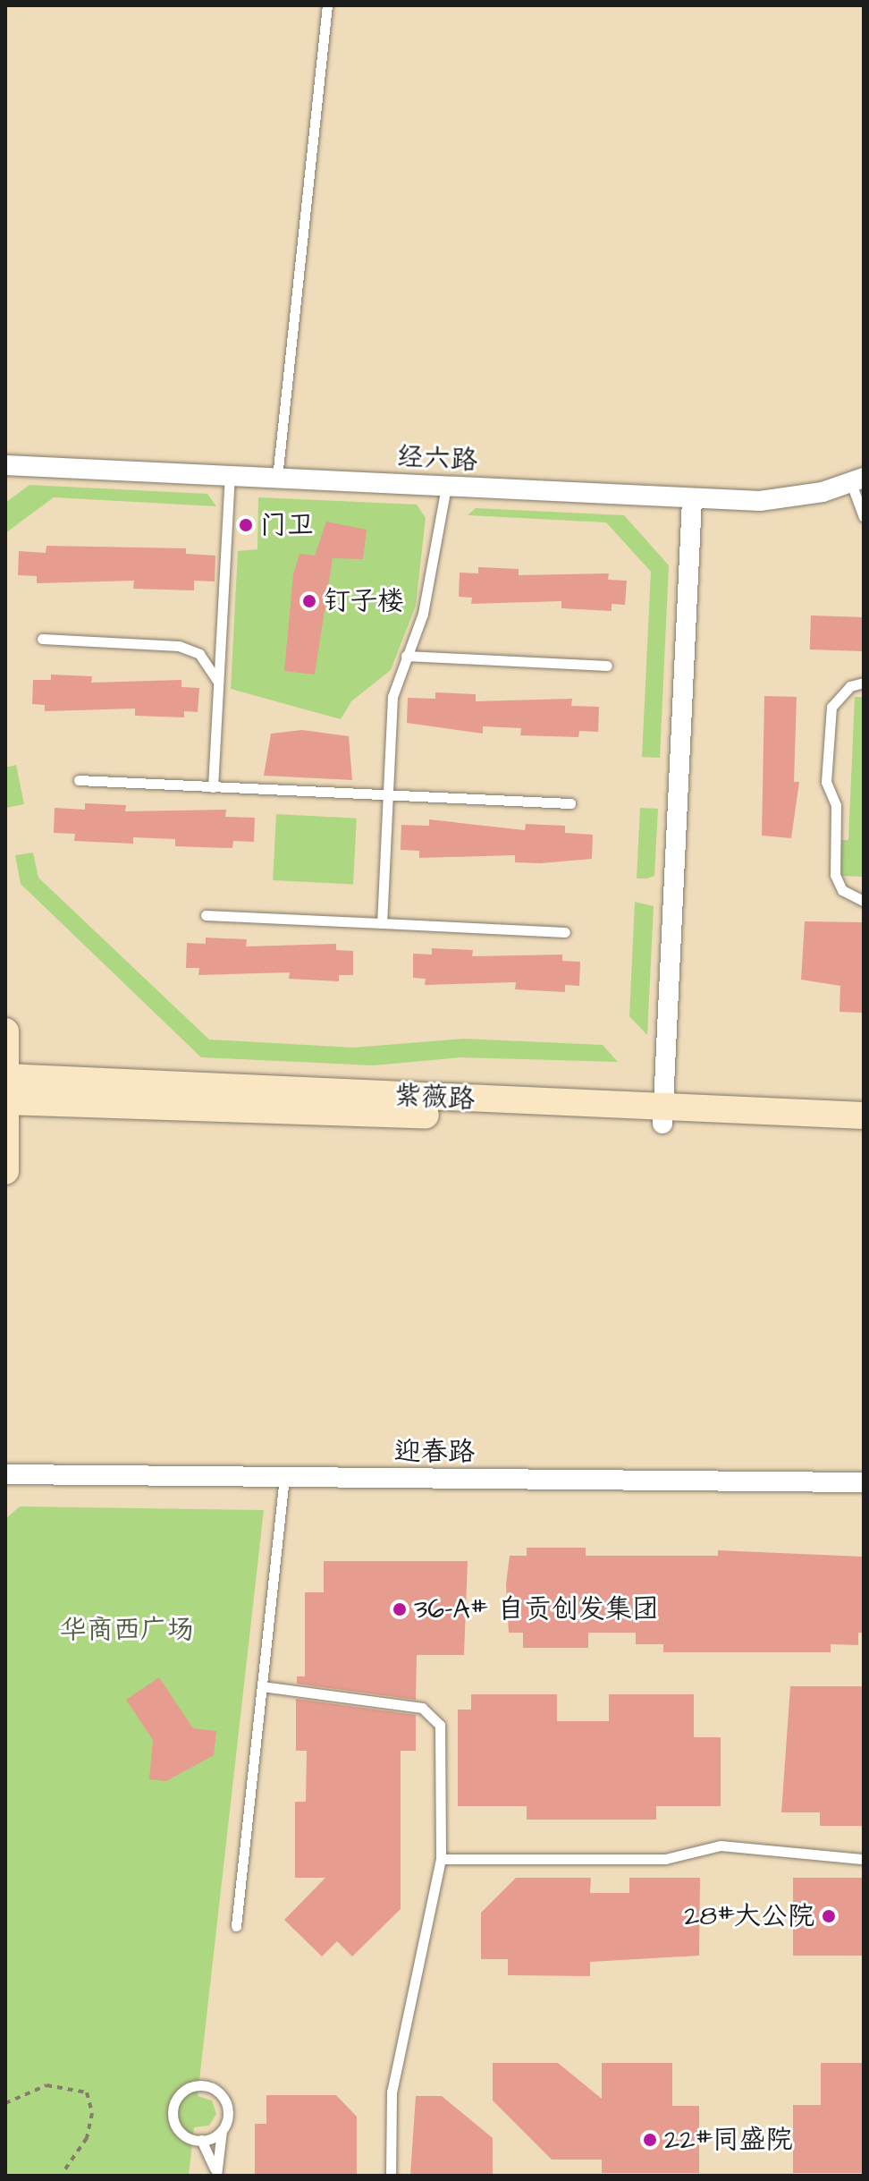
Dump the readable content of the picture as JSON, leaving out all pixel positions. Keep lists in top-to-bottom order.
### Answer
{
  "streets": {
    "main road": ["紫薇路"],
    "street": ["经六路", "迎春路"]
  },
  "parks": ["华商西广场"],
  "places": [
    "门卫",
    "钉子楼",
    "36-A# 自贡创发集团",
    "28#大公院",
    "22#同盛院"
  ]
}
